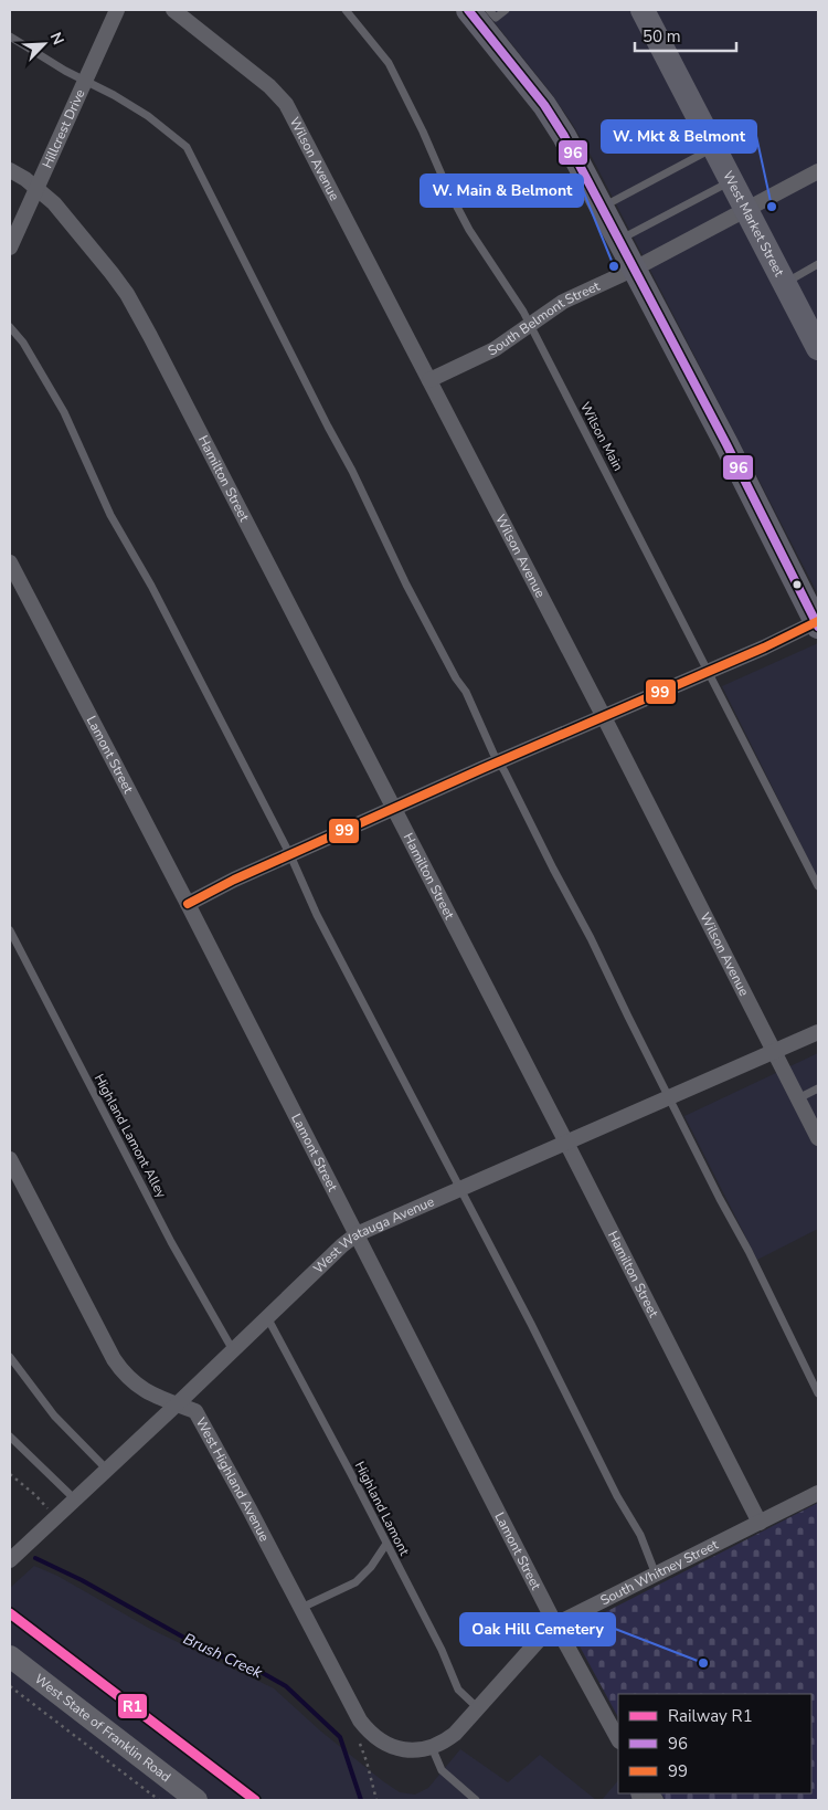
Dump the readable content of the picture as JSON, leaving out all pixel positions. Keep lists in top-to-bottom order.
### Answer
{
  "streets": {
    "main road": ["West Market Street", "West State of Franklin Road"],
    "street": [
      "Hillcrest Drive",
      "Wilson Avenue",
      "South Belmont Street",
      "Hamilton Street",
      "Lamont Street",
      "West Watauga Avenue",
      "West Highland Avenue",
      "South Whitney Street"
    ],
    "lane": ["Wilson Main", "Highland Lamont Alley", "Highland Lamont"]
  },
  "crossings": [
    ["Hillcrest Drive", "Hamilton Street"],
    ["Wilson Avenue", "South Belmont Street"],
    ["Wilson Avenue", "West Watauga Avenue"],
    ["West Market Street", "South Belmont Street"],
    ["South Belmont Street", "Wilson Main"],
    ["Hamilton Street", "West Watauga Avenue"],
    ["Hamilton Street", "South Whitney Street"],
    ["Lamont Street", "West Watauga Avenue"],
    ["Lamont Street", "South Whitney Street"],
    ["Highland Lamont Alley", "West Watauga Avenue"],
    ["West Watauga Avenue", "West Highland Avenue"],
    ["West Watauga Avenue", "Highland Lamont"],
    ["West Highland Avenue", "South Whitney Street"],
    ["Highland Lamont", "South Whitney Street"]
  ],
  "water": ["Brush Creek"],
  "places": ["W. Mkt & Belmont", "W. Main & Belmont", "Oak Hill Cemetery"],
  "lines": ["transit line 96", "transit line 99", "rail line R1"],
  "legend": ["Railway R1", "96", "99"],
  "scale_bar": "50 m",
  "north": "top right"
}
